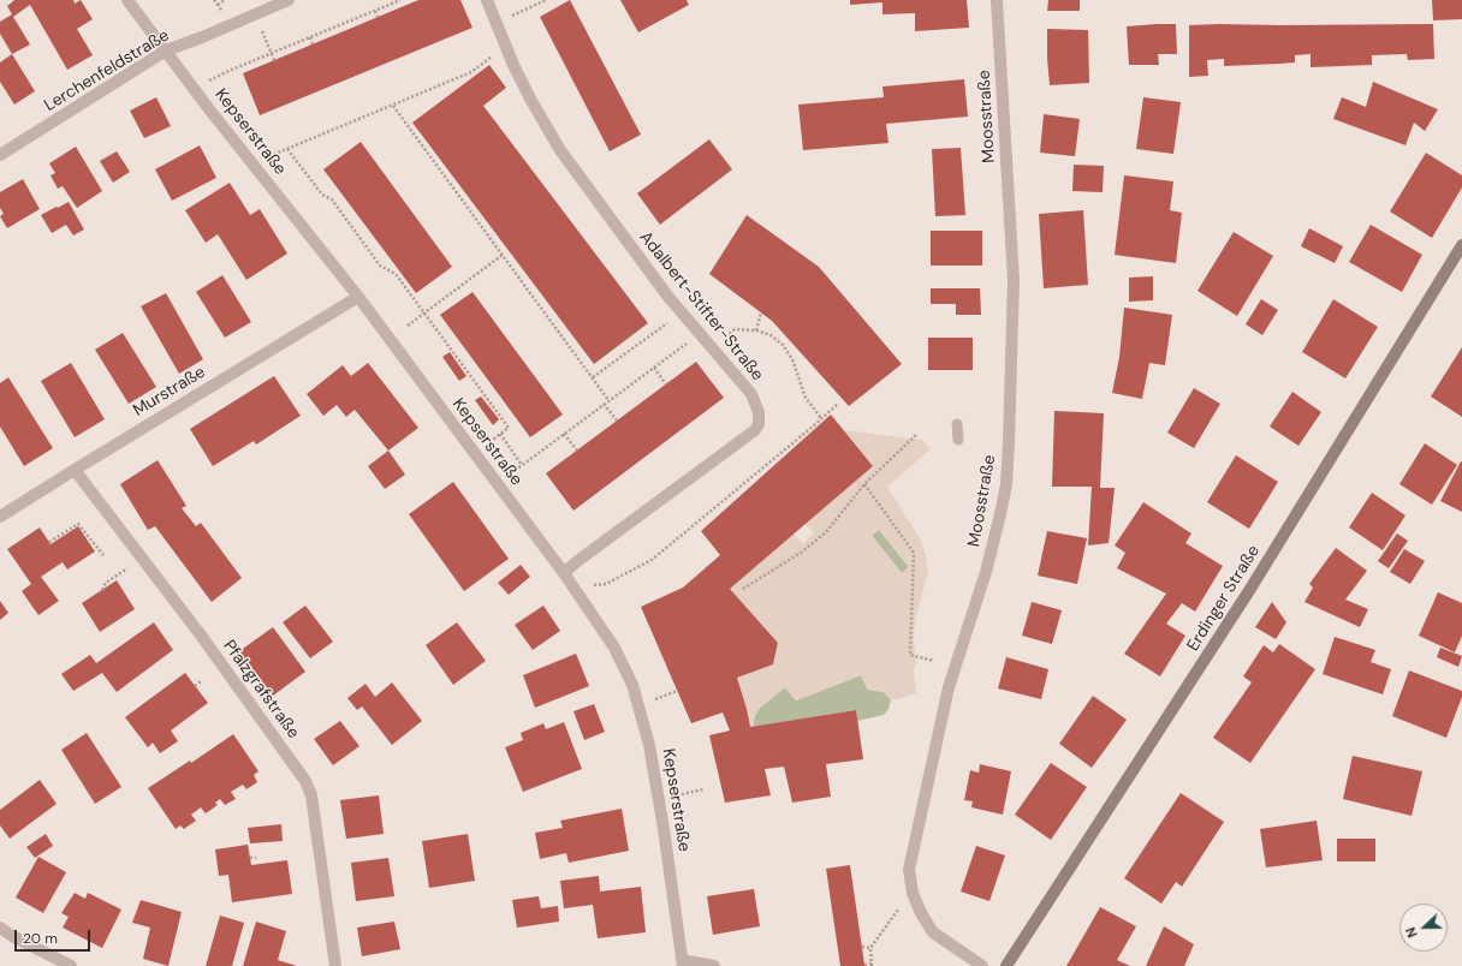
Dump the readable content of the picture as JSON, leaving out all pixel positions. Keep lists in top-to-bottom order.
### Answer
{
  "streets": {
    "street": [
      "Lerchenfeldstraße",
      "Moosstraße",
      "Kepserstraße",
      "Adalbert-Stifter-Straße",
      "Murstraße",
      "Erdinger Straße",
      "Pfalzgrafstraße"
    ]
  },
  "crossings": [
    ["Lerchenfeldstraße", "Kepserstraße"],
    ["Kepserstraße", "Adalbert-Stifter-Straße"],
    ["Kepserstraße", "Murstraße"],
    ["Murstraße", "Pfalzgrafstraße"]
  ],
  "scale_bar": "20 m",
  "north": "left"
}
